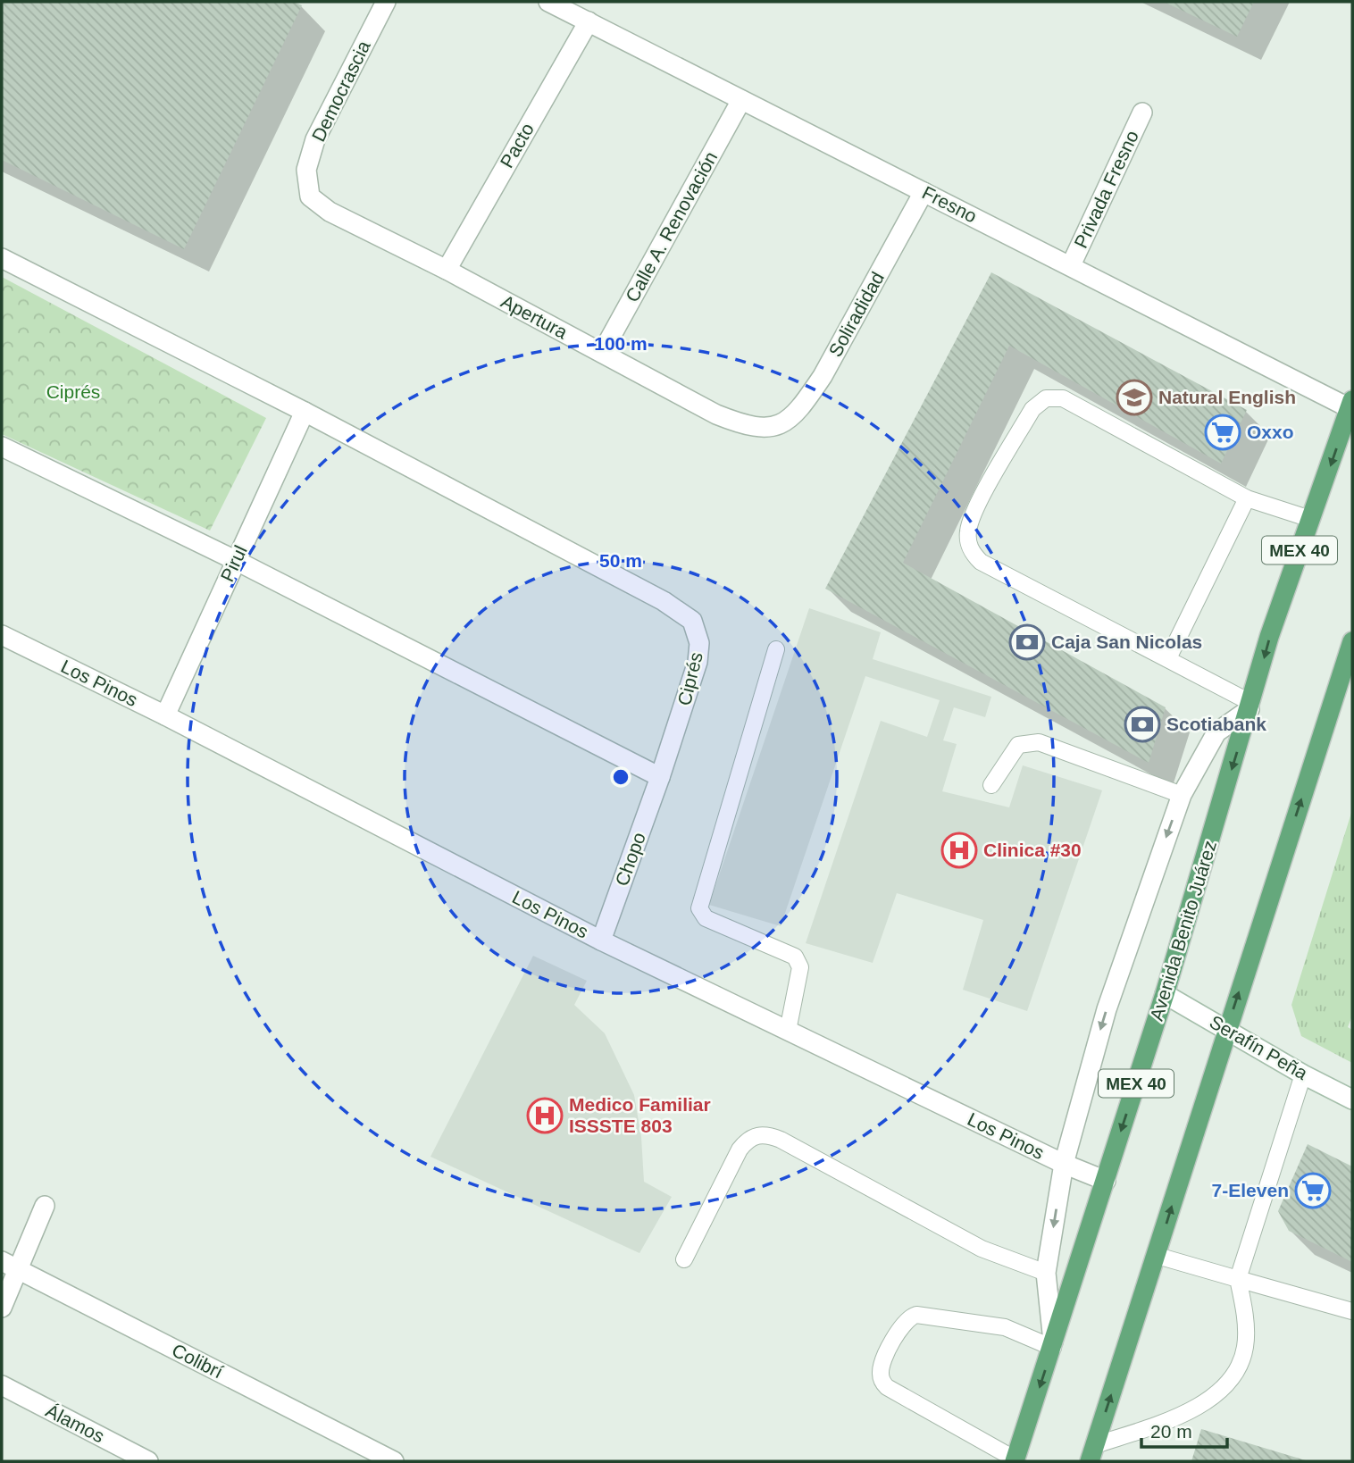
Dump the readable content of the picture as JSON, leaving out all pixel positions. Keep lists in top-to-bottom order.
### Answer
{
  "streets": {
    "main road": ["MEX 40", "Avenida Benito Juárez"],
    "street": [
      "Democrascia",
      "Pacto",
      "Privada Fresno",
      "Fresno",
      "Calle A. Renovación",
      "Soliradidad",
      "Apertura",
      "Pirul",
      "Ciprés",
      "Los Pinos",
      "Chopo",
      "Serafín Peña",
      "Colibrí",
      "Álamos"
    ]
  },
  "crossings": [
    ["Democrascia", "Apertura"],
    ["Pacto", "Fresno"],
    ["Pacto", "Apertura"],
    ["Privada Fresno", "Fresno"],
    ["Fresno", "Calle A. Renovación"],
    ["Fresno", "Soliradidad"],
    ["Fresno", "Avenida Benito Juárez"],
    ["Calle A. Renovación", "Apertura"],
    ["Soliradidad", "Apertura"],
    ["Pirul", "Ciprés"],
    ["Pirul", "Los Pinos"],
    ["Ciprés", "Chopo"],
    ["Los Pinos", "Chopo"],
    ["Los Pinos", "Avenida Benito Juárez"],
    ["Avenida Benito Juárez", "Serafín Peña"]
  ],
  "parks": ["Ciprés"],
  "places": {
    "school or university": ["Natural English"],
    "supermarket": ["Oxxo", "7-Eleven"],
    "bank": ["Caja San Nicolas", "Scotiabank"],
    "hospital": ["Clinica #30", "Medico Familiar ISSSTE 803"]
  },
  "scale_bar": "20 m",
  "rings": ["100 m", "50 m"]
}
